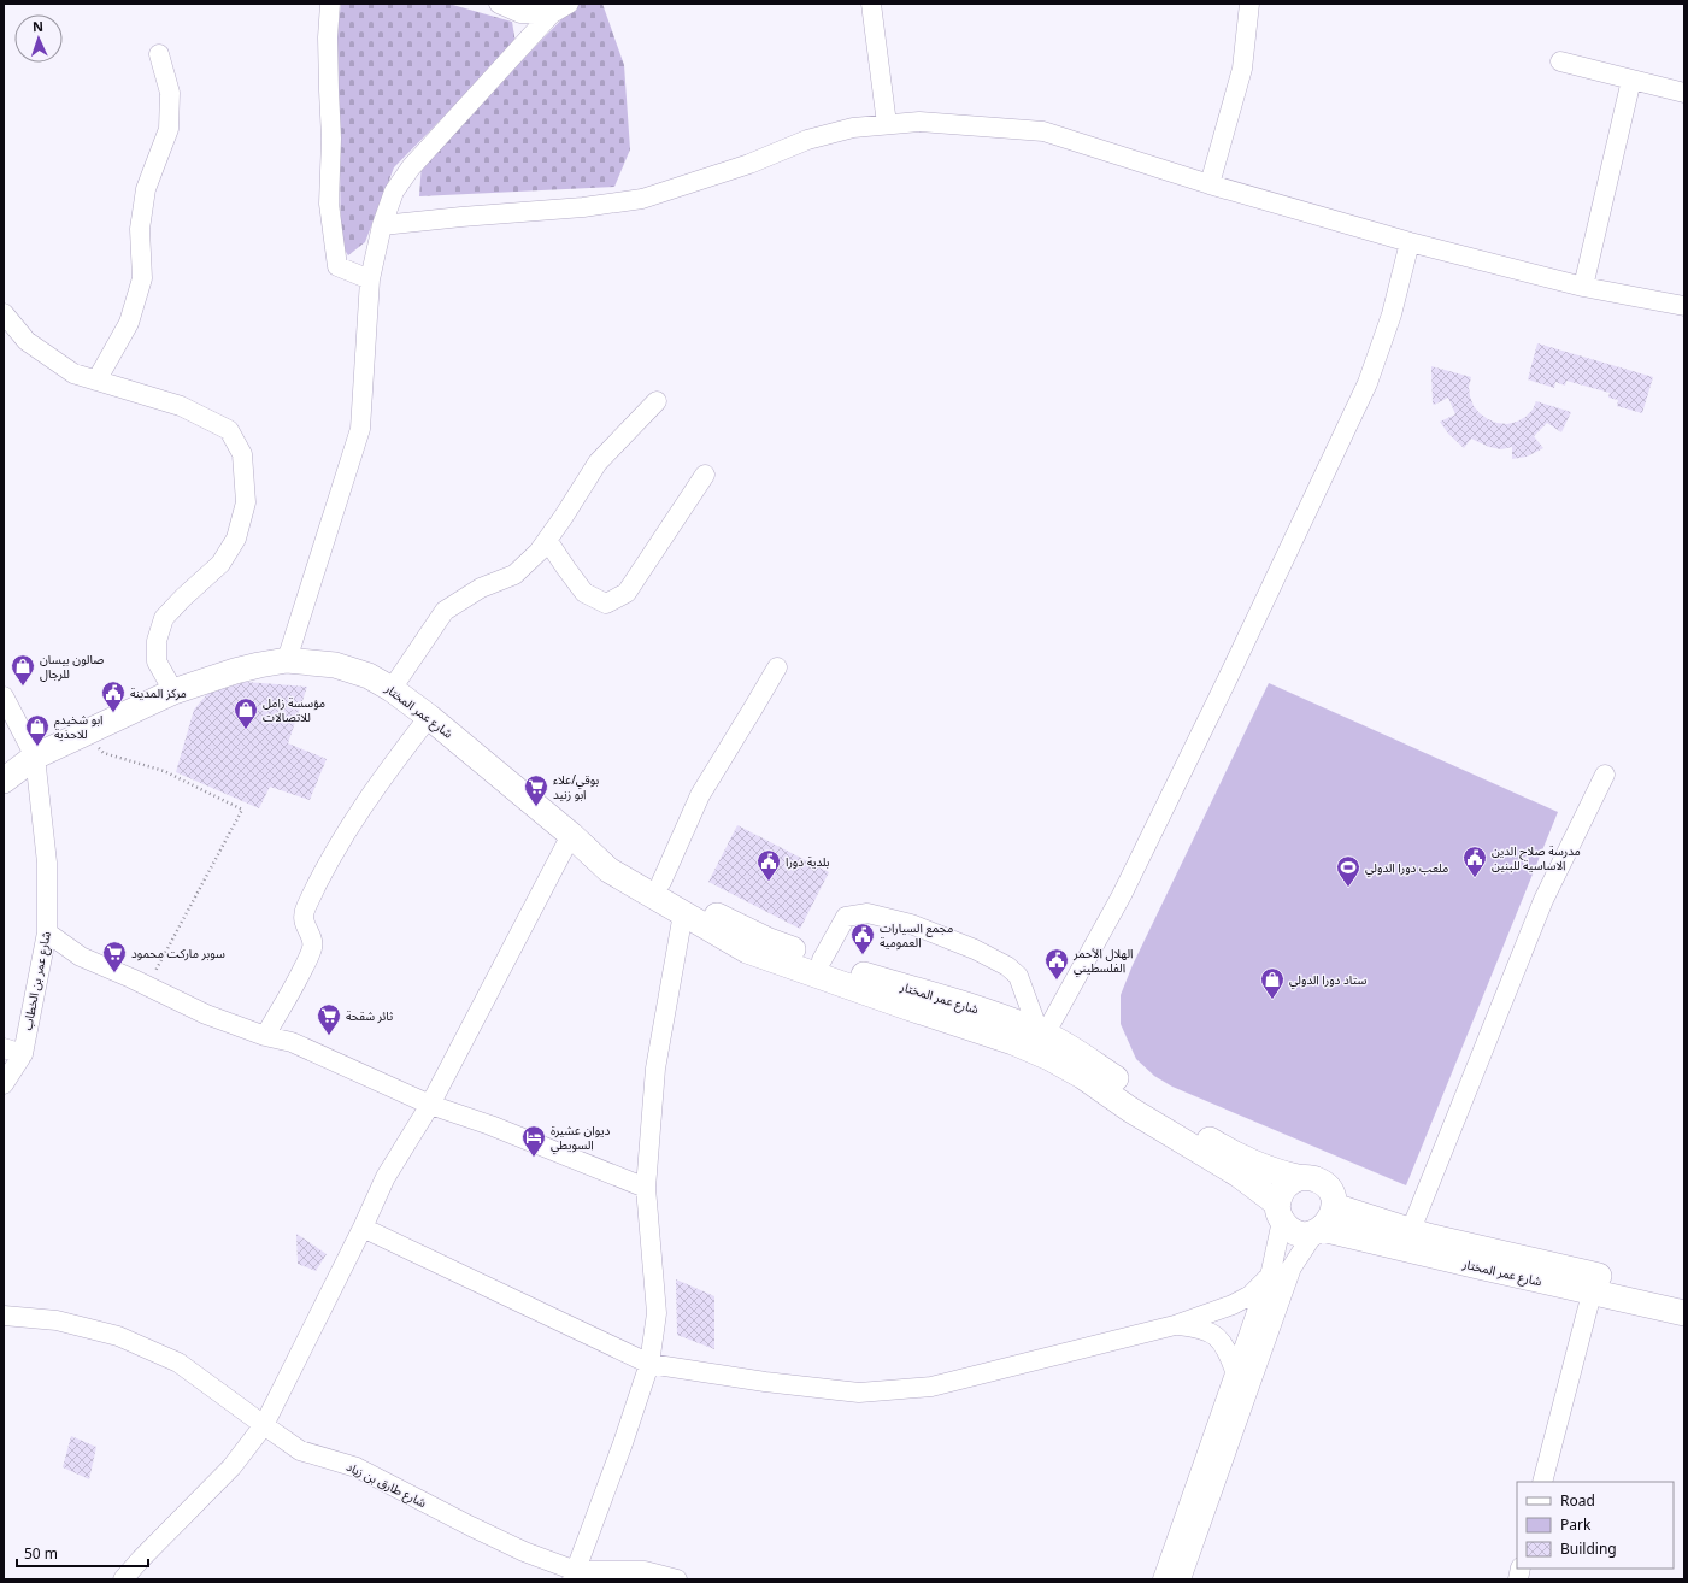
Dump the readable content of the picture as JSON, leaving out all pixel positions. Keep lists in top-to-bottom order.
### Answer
{
  "streets": {
    "main road": ["شارع عمر المختار"],
    "street": ["شارع عمر بن الخطاب", "شارع طارق بن زياد"]
  },
  "crossings": [
    ["شارع عمر المختار", "شارع عمر بن الخطاب"]
  ],
  "places": {
    "shop": [
      "صالون بيسان للرجال",
      "مؤسسة زامل للاتصالات",
      "ابو شخيدم للاحذية",
      "ستاد دورا الدولي"
    ],
    "public building": [
      "مركز المدينة",
      "مدرسة صلاح الدين الاساسية للبنين",
      "بلدية دورا",
      "مجمع السيارات العمومية",
      "الهلال الأحمر الفلسطيني"
    ],
    "supermarket": ["بوقي/علاء ابو زنيد", "سوبر ماركت محمود", "ثائر شقحة"],
    "sports": ["ملعب دورا الدولي"],
    "hotel": ["ديوان عشيرة السويطي"]
  },
  "legend": ["Road", "Park", "Building"],
  "scale_bar": "50 m",
  "north": "top"
}
